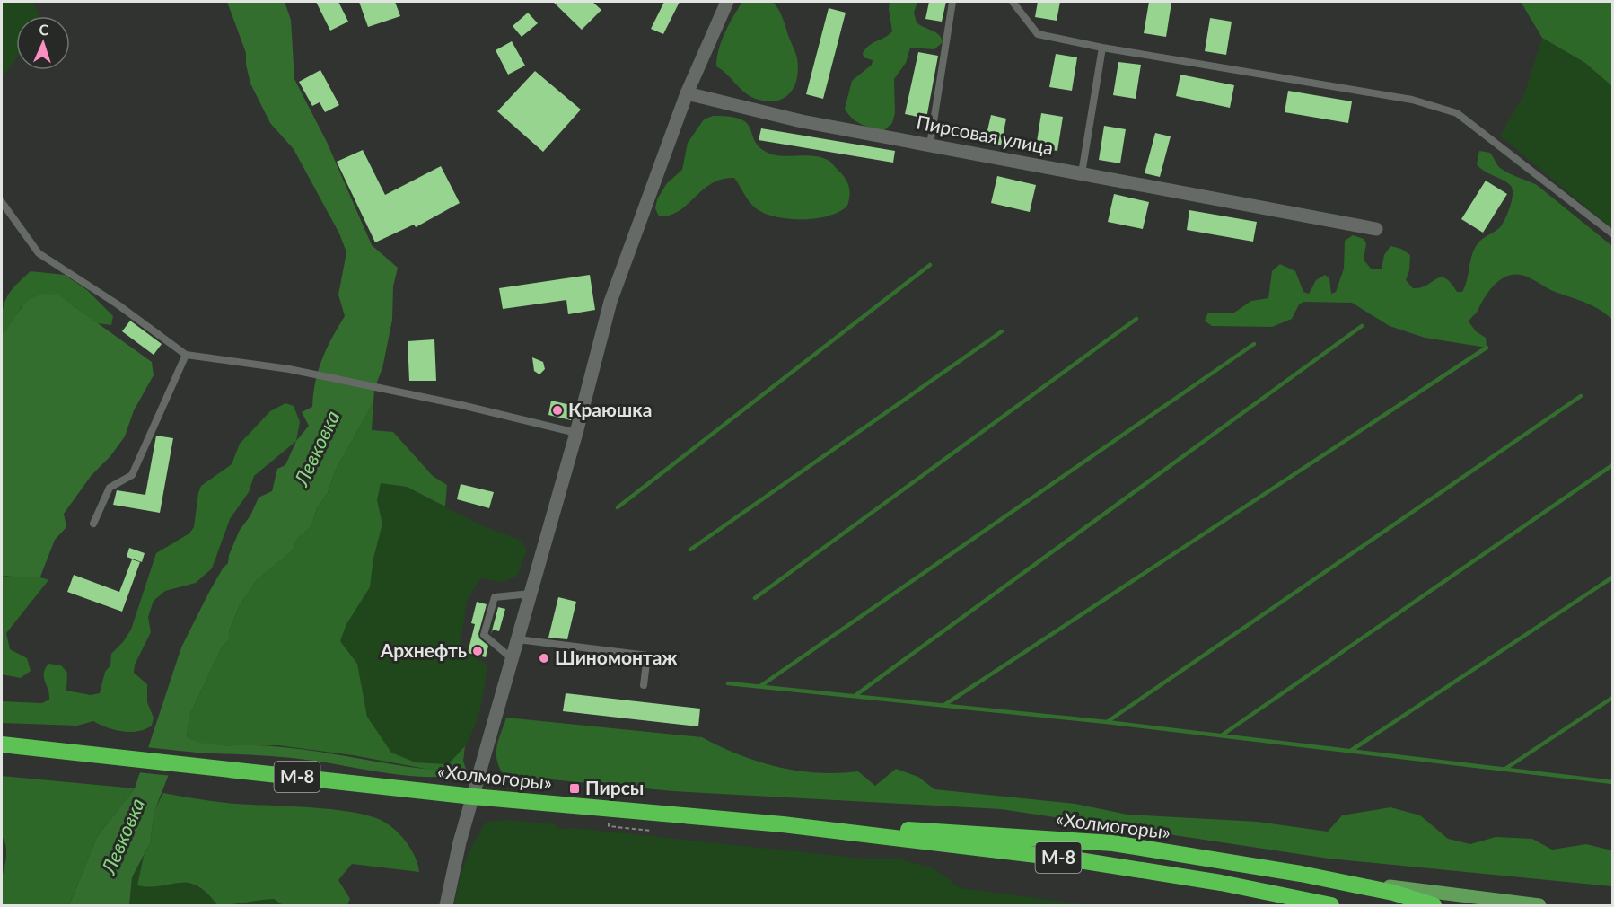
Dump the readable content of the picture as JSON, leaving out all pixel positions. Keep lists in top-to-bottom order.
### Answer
{
  "streets": {
    "highway": ["М-8", "«Холмогоры»"],
    "street": ["Пирсовая улица"]
  },
  "water": ["Левковка"],
  "places": {
    "other": ["Краюшка", "Архнефть", "Шиномонтаж"],
    "transit": ["Пирсы"]
  },
  "north": "top"
}
